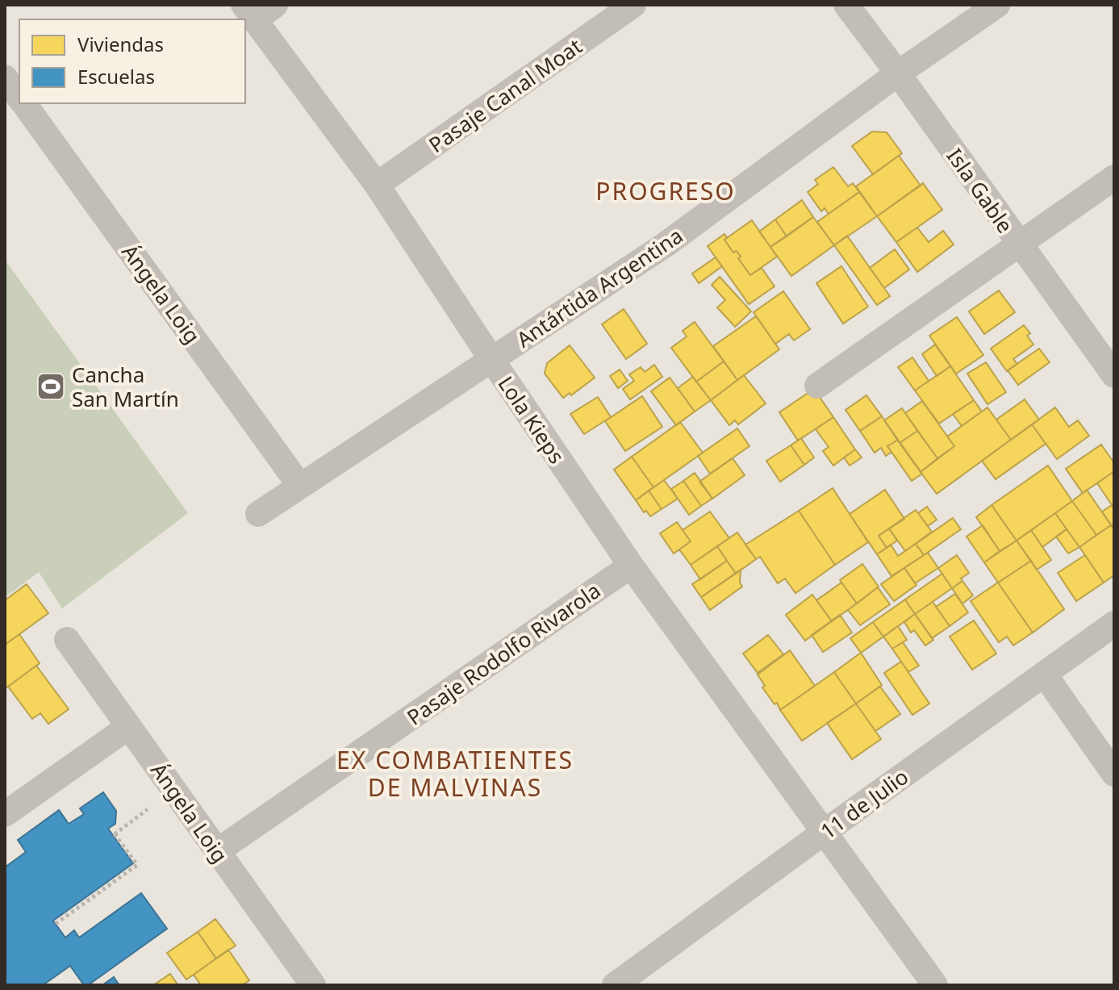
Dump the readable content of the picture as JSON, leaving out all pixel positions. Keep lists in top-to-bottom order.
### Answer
{
  "streets": {
    "street": [
      "Pasaje Canal Moat",
      "Isla Gable",
      "Antártida Argentina",
      "Ángela Loig",
      "Lola Kieps",
      "Pasaje Rodolfo Rivarola",
      "11 de Julio"
    ]
  },
  "crossings": [
    ["Pasaje Canal Moat", "Lola Kieps"],
    ["Isla Gable", "Antártida Argentina"],
    ["Antártida Argentina", "Ángela Loig"],
    ["Antártida Argentina", "Lola Kieps"],
    ["Ángela Loig", "Pasaje Rodolfo Rivarola"],
    ["Lola Kieps", "Pasaje Rodolfo Rivarola"],
    ["Lola Kieps", "11 de Julio"]
  ],
  "districts": ["PROGRESO", "EX COMBATIENTES DE MALVINAS"],
  "places": {
    "sports": ["Cancha San Martín"]
  },
  "legend": ["Viviendas", "Escuelas"]
}
